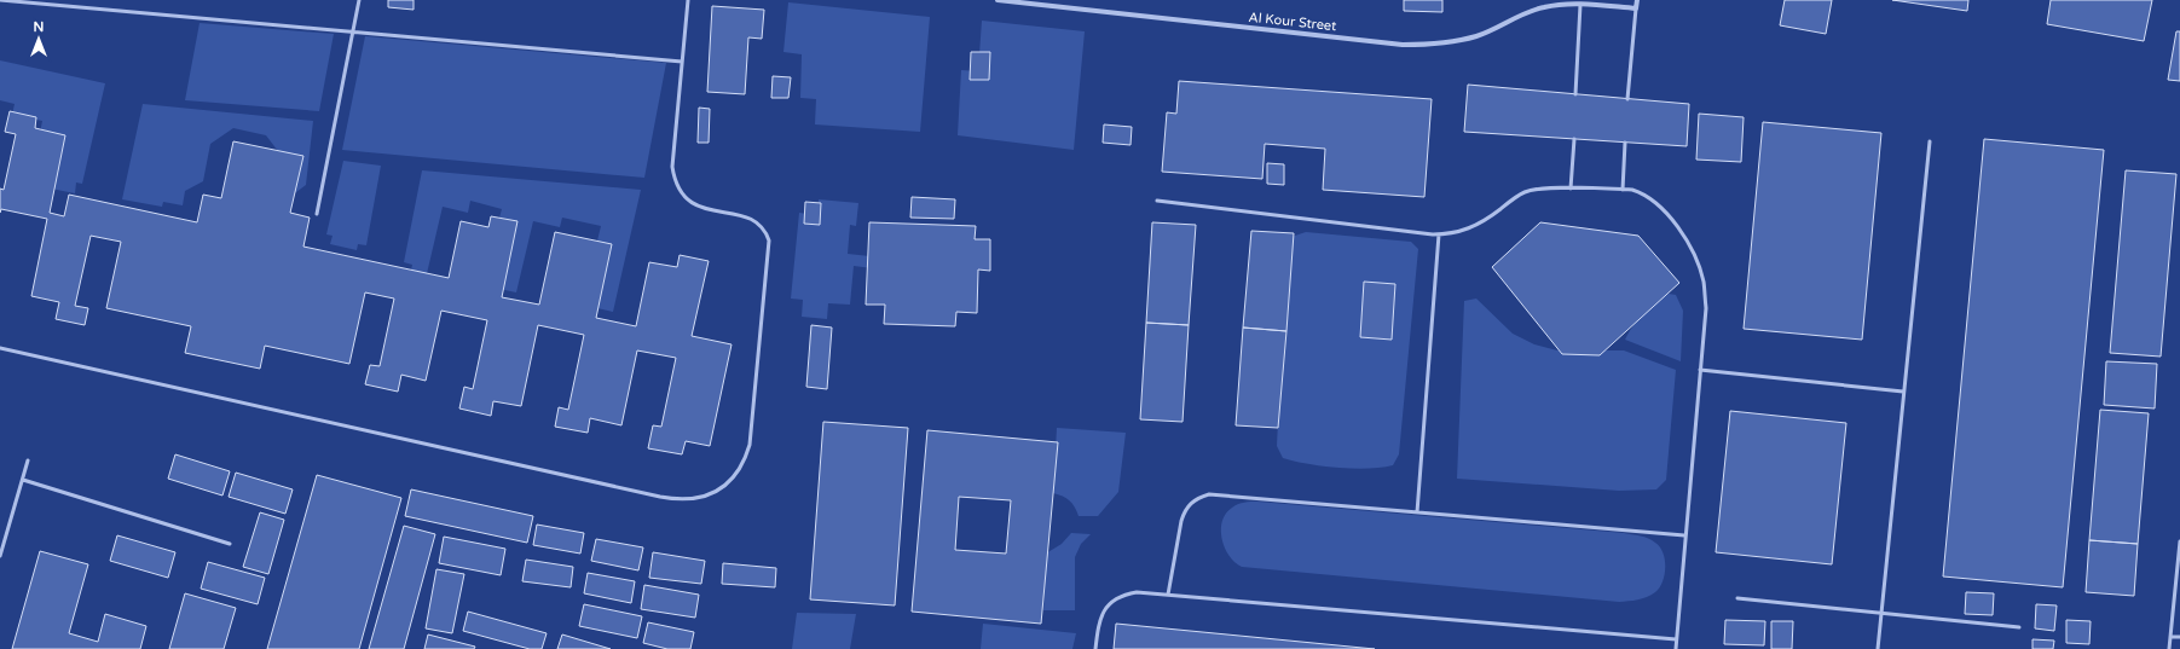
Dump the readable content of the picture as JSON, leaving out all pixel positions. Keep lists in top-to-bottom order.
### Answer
{
  "streets": {
    "street": ["Al Kour Street"]
  },
  "north": "top"
}
